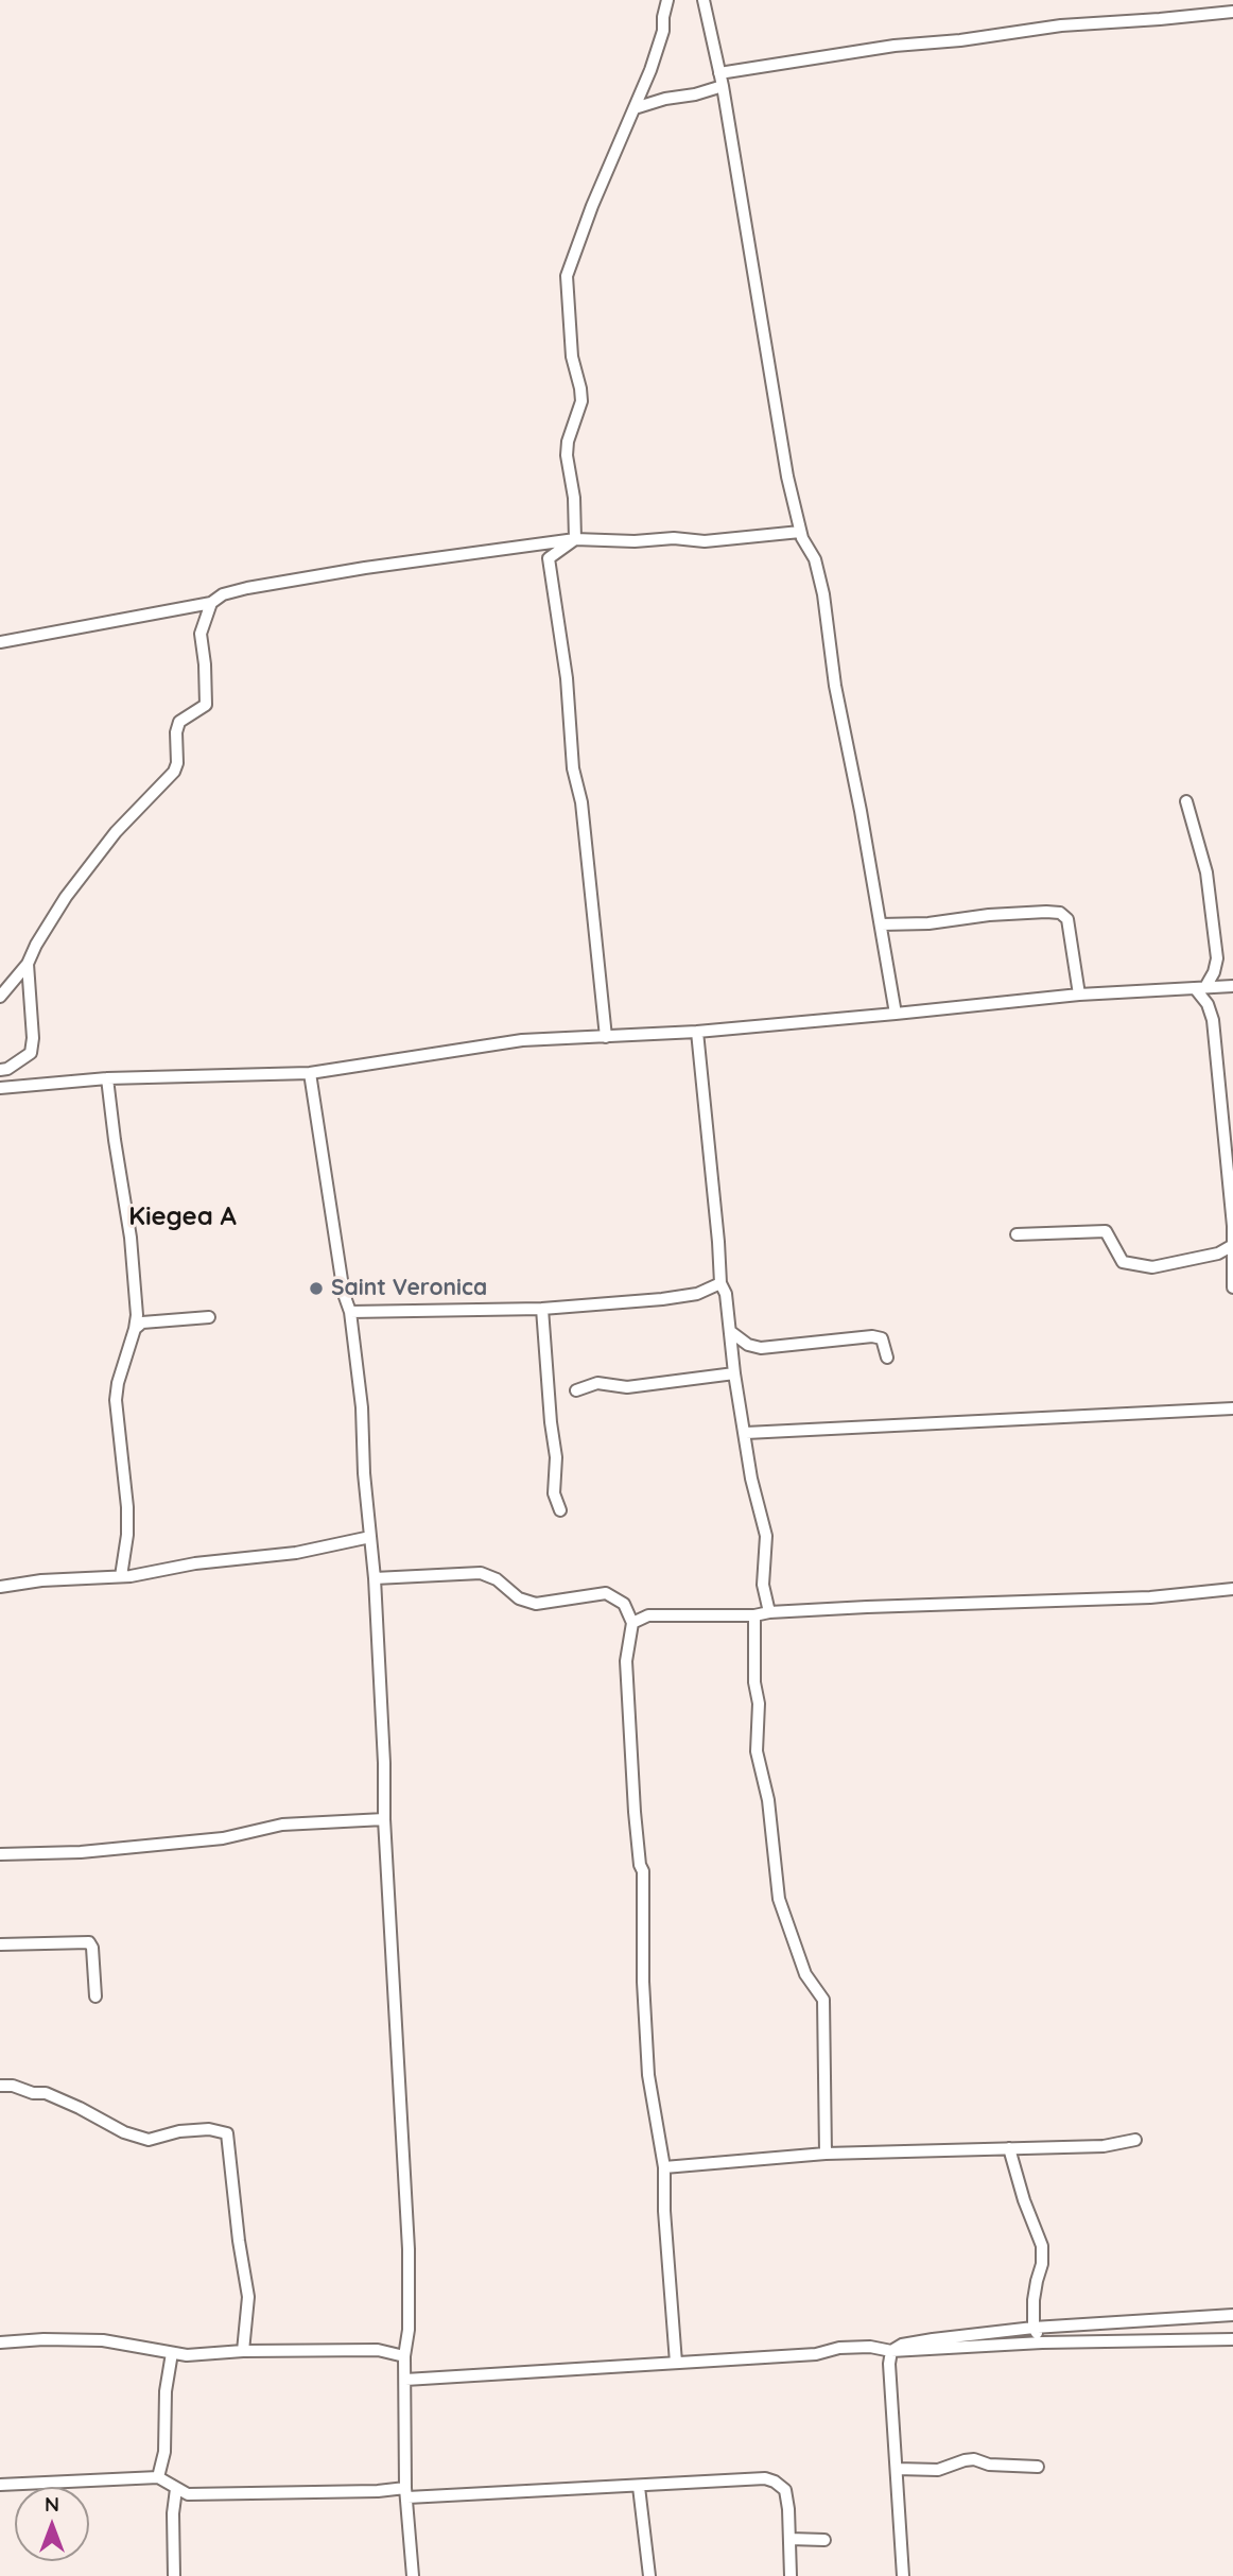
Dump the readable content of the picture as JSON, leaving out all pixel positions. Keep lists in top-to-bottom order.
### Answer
{
  "districts": ["Kiegea A"],
  "places": ["Saint Veronica"],
  "north": "top"
}
